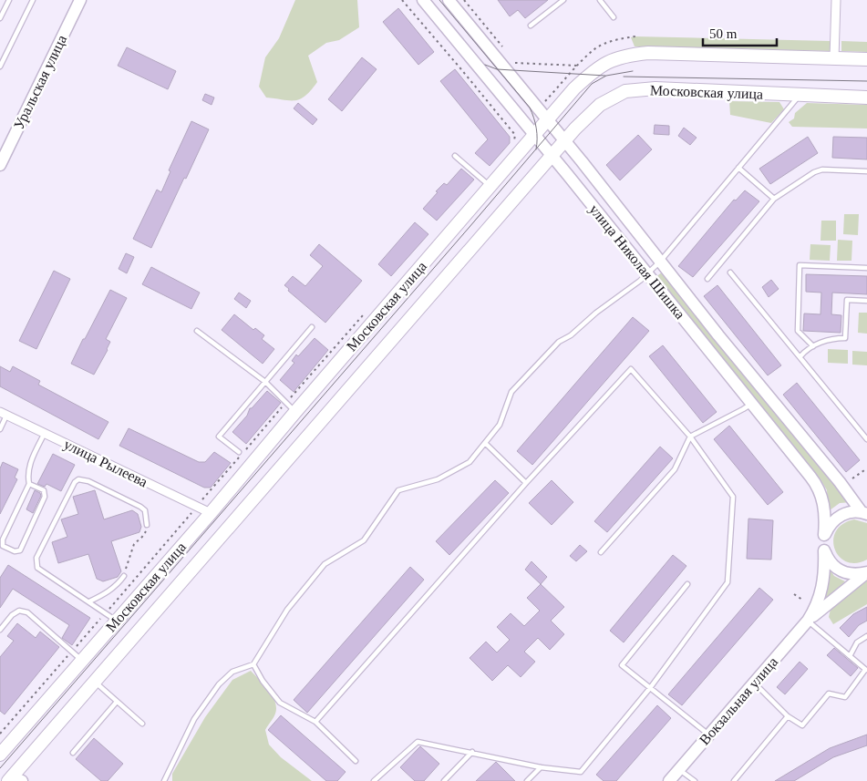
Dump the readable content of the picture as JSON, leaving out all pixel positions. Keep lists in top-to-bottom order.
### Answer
{
  "streets": {
    "main road": [
      "Уральская улица",
      "Московская улица",
      "улица Николая Шишка",
      "Вокзальная улица"
    ],
    "street": ["улица Рылеева"]
  },
  "crossings": [
    ["Московская улица", "улица Николая Шишка"],
    ["Московская улица", "улица Рылеева"],
    ["улица Николая Шишка", "Вокзальная улица"]
  ],
  "scale_bar": "50 m"
}
